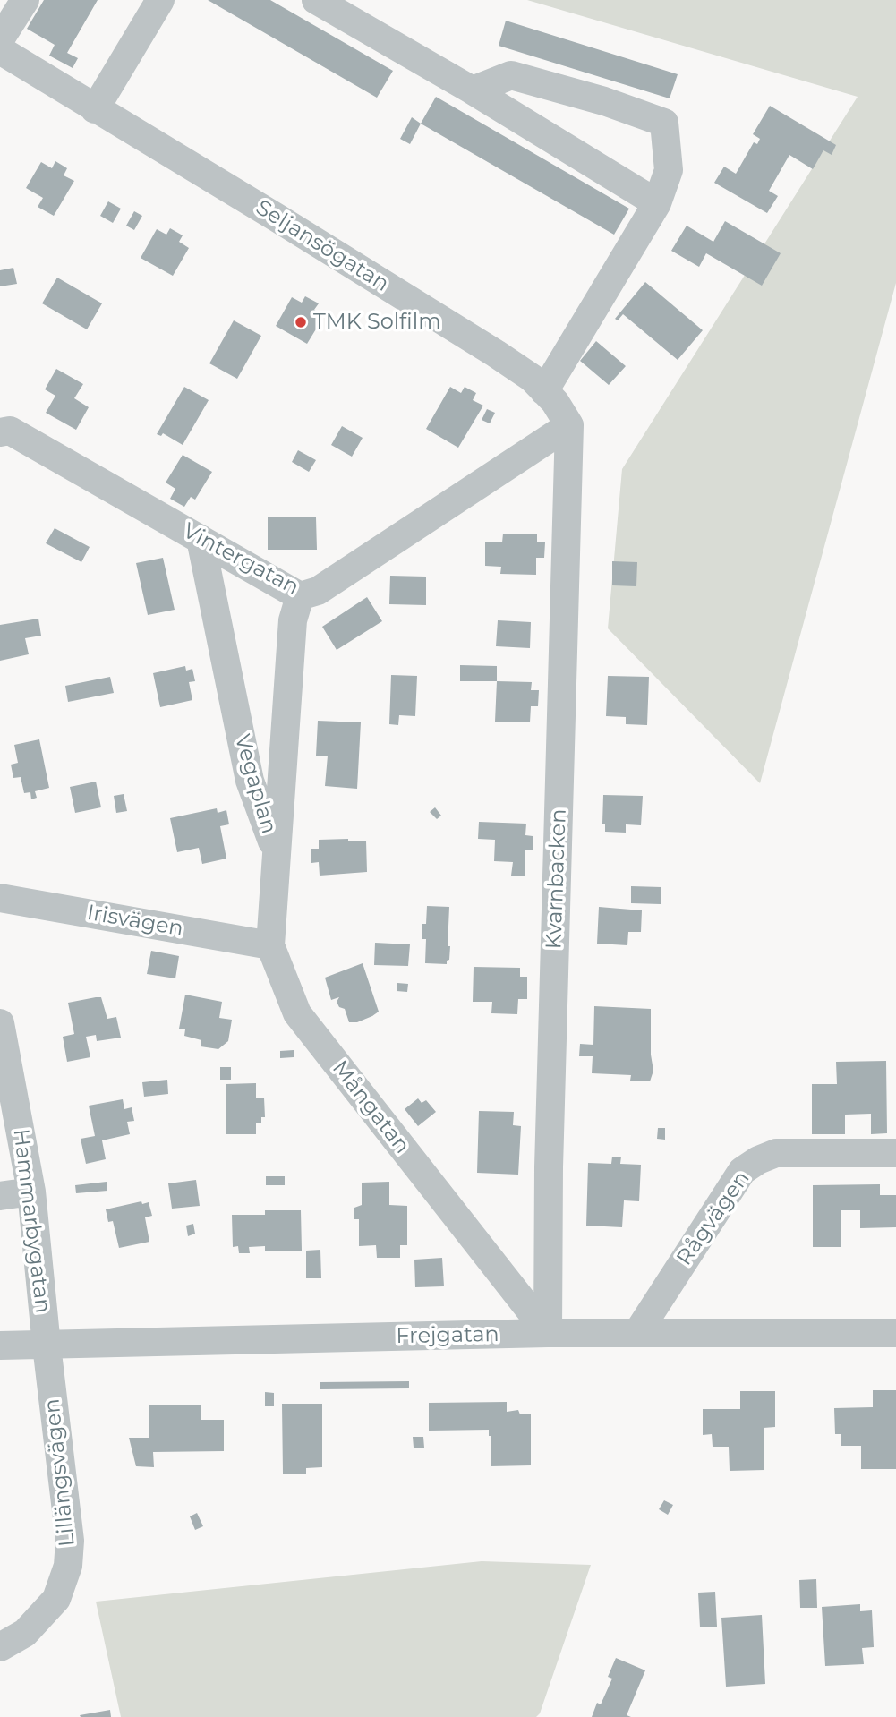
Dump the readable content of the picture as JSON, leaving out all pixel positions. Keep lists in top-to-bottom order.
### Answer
{
  "streets": {
    "street": [
      "Seljansögatan",
      "Vintergatan",
      "Vegaplan",
      "Kvarnbacken",
      "Irisvägen",
      "Mångatan",
      "Rågvägen",
      "Hammarbygatan",
      "Frejgatan",
      "Lillängsvägen"
    ]
  },
  "crossings": [
    ["Seljansögatan", "Vintergatan"],
    ["Seljansögatan", "Kvarnbacken"],
    ["Vintergatan", "Vegaplan"],
    ["Vintergatan", "Kvarnbacken"],
    ["Vegaplan", "Mångatan"],
    ["Kvarnbacken", "Mångatan"],
    ["Kvarnbacken", "Frejgatan"],
    ["Irisvägen", "Mångatan"],
    ["Mångatan", "Frejgatan"],
    ["Rågvägen", "Frejgatan"],
    ["Hammarbygatan", "Frejgatan"],
    ["Hammarbygatan", "Lillängsvägen"],
    ["Frejgatan", "Lillängsvägen"]
  ],
  "places": ["TMK Solfilm"]
}
